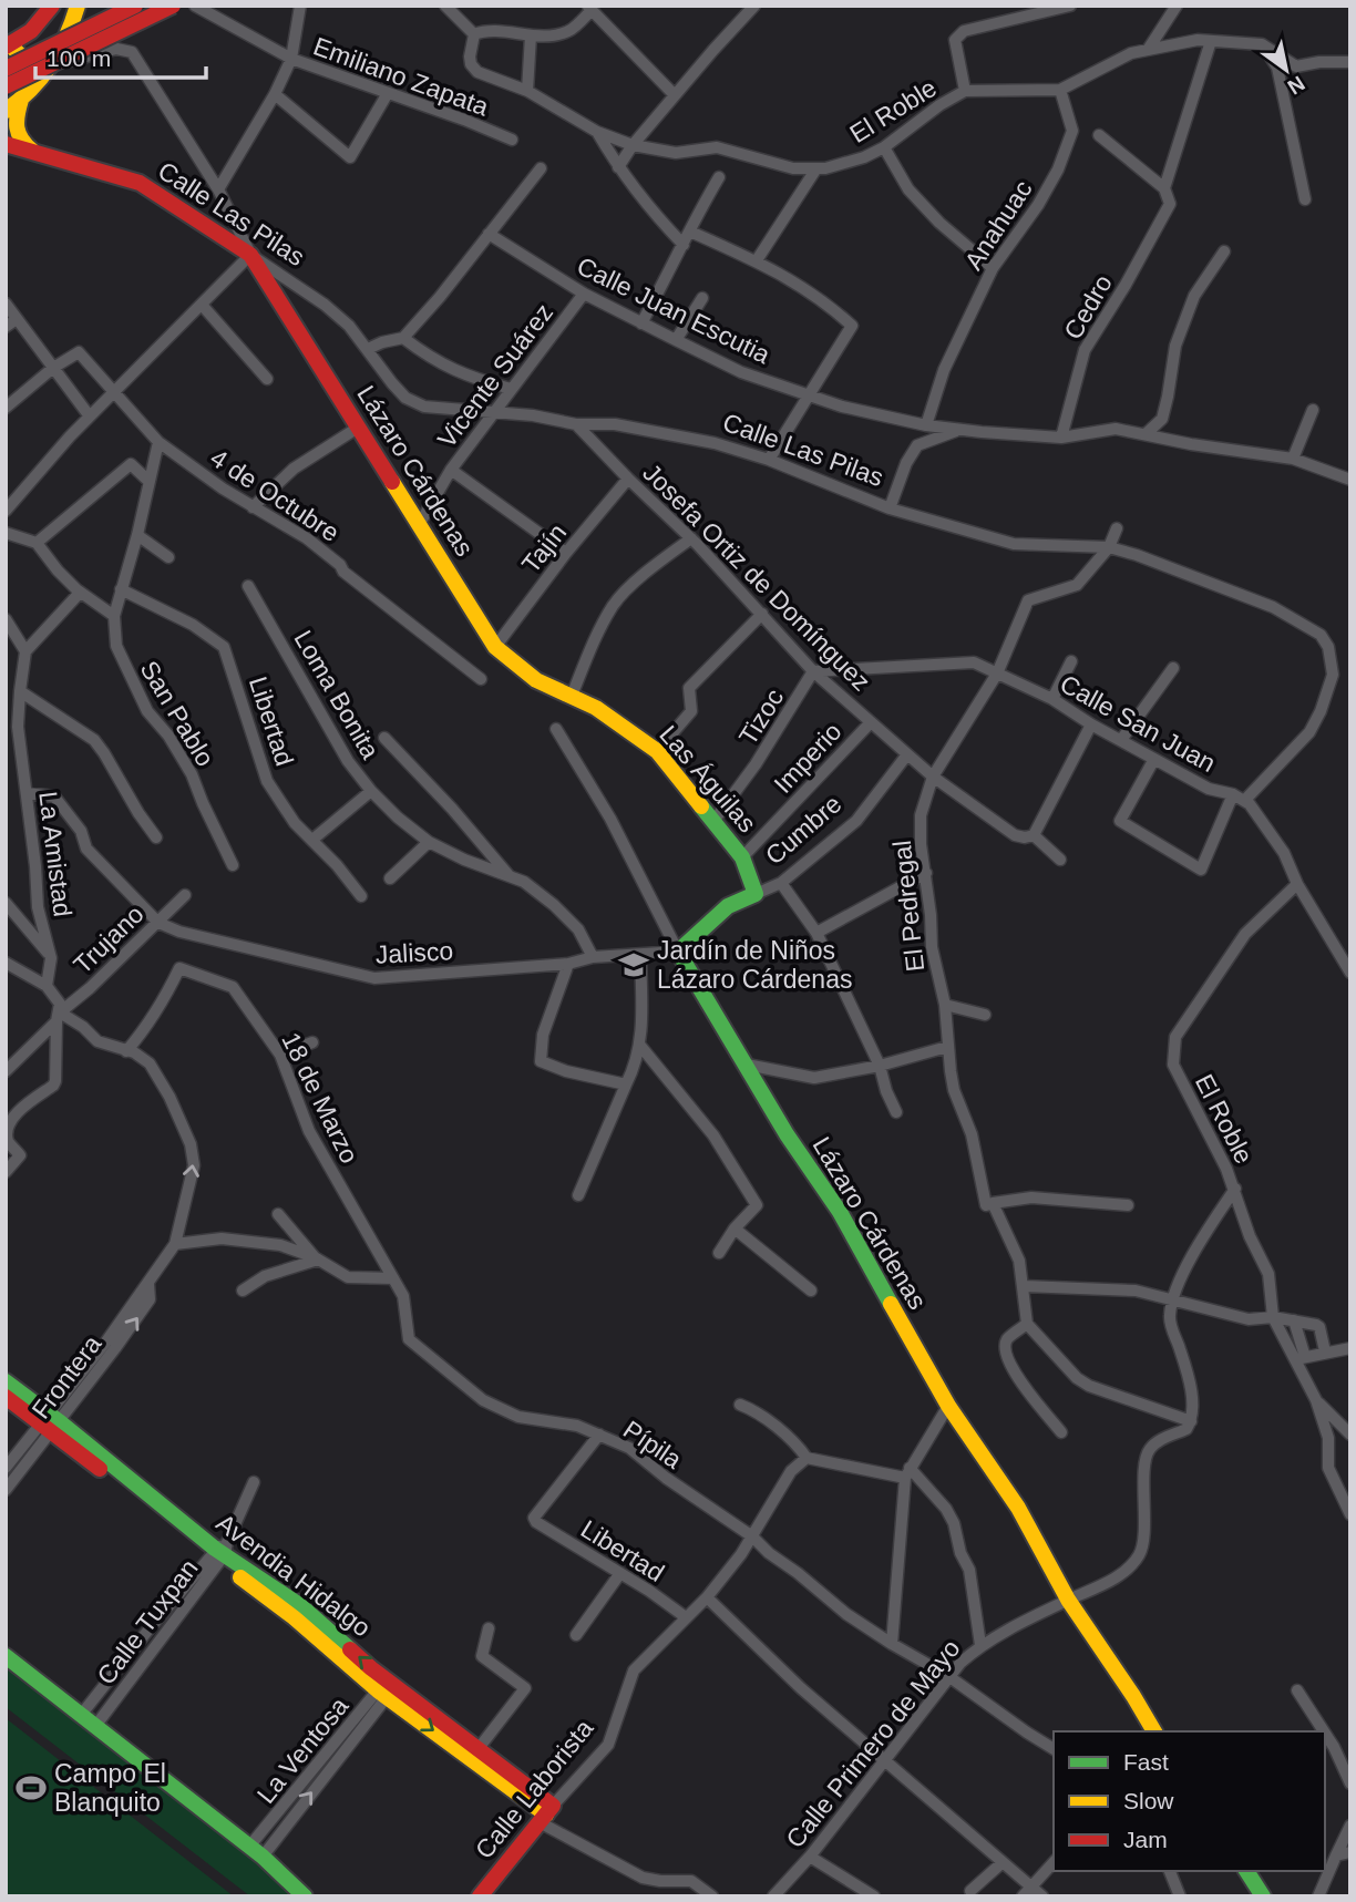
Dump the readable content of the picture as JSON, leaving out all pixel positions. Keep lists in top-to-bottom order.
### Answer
{
  "streets": {
    "street": [
      "Emiliano Zapata",
      "El Roble",
      "Calle Las Pilas",
      "Anahuac",
      "Cedro",
      "Calle Juan Escutia",
      "Vicente Suárez",
      "Lázaro Cárdenas",
      "4 de Octubre",
      "Tajín",
      "Josefa Ortiz de Domínguez",
      "Loma Bonita",
      "San Pablo",
      "Tizoc",
      "Libertad",
      "Calle San Juan",
      "Imperio",
      "Las Águilas",
      "Cumbre",
      "La Amistad",
      "El Pedregal",
      "Trujano",
      "Jalisco",
      "18 de Marzo",
      "Frontera",
      "Pípila",
      "Avendia Hidalgo",
      "Calle Tuxpan",
      "Calle Primero de Mayo",
      "La Ventosa",
      "Calle Laborista"
    ]
  },
  "crossings": [
    ["El Roble", "Anahuac"],
    ["El Roble", "Calle San Juan"],
    ["Calle Las Pilas", "Vicente Suárez"],
    ["Calle Las Pilas", "Lázaro Cárdenas"],
    ["Calle Las Pilas", "Josefa Ortiz de Domínguez"],
    ["Calle Las Pilas", "Calle San Juan"],
    ["Calle Las Pilas", "El Pedregal"],
    ["Anahuac", "Calle Juan Escutia"],
    ["Cedro", "Calle Juan Escutia"],
    ["Calle Juan Escutia", "Vicente Suárez"],
    ["Vicente Suárez", "Lázaro Cárdenas"],
    ["Lázaro Cárdenas", "Tajín"],
    ["Lázaro Cárdenas", "Las Águilas"],
    ["Lázaro Cárdenas", "Cumbre"],
    ["Lázaro Cárdenas", "Jalisco"],
    ["Lázaro Cárdenas", "Calle Primero de Mayo"],
    ["4 de Octubre", "San Pablo"],
    ["Tajín", "Josefa Ortiz de Domínguez"],
    ["Josefa Ortiz de Domínguez", "Tizoc"],
    ["Josefa Ortiz de Domínguez", "Calle San Juan"],
    ["Josefa Ortiz de Domínguez", "Imperio"],
    ["Josefa Ortiz de Domínguez", "Cumbre"],
    ["Josefa Ortiz de Domínguez", "El Pedregal"],
    ["San Pablo", "Libertad"],
    ["Tizoc", "Calle San Juan"],
    ["Tizoc", "Las Águilas"],
    ["Libertad", "Pípila"],
    ["Libertad", "Calle Laborista"],
    ["Calle San Juan", "El Pedregal"],
    ["Imperio", "Las Águilas"],
    ["Las Águilas", "Cumbre"],
    ["Cumbre", "Jalisco"],
    ["Trujano", "Jalisco"],
    ["Trujano", "Frontera"],
    ["18 de Marzo", "Frontera"],
    ["18 de Marzo", "Pípila"],
    ["Frontera", "Avendia Hidalgo"],
    ["Pípila", "Calle Primero de Mayo"],
    ["Pípila", "Calle Laborista"],
    ["Avendia Hidalgo", "Calle Tuxpan"],
    ["Avendia Hidalgo", "La Ventosa"],
    ["Avendia Hidalgo", "Calle Laborista"]
  ],
  "places": {
    "school or university": ["Jardín de Niños Lázaro Cárdenas"],
    "sports": ["Campo El Blanquito"]
  },
  "legend": ["Fast", "Slow", "Jam"],
  "scale_bar": "100 m",
  "north": "bottom right"
}
